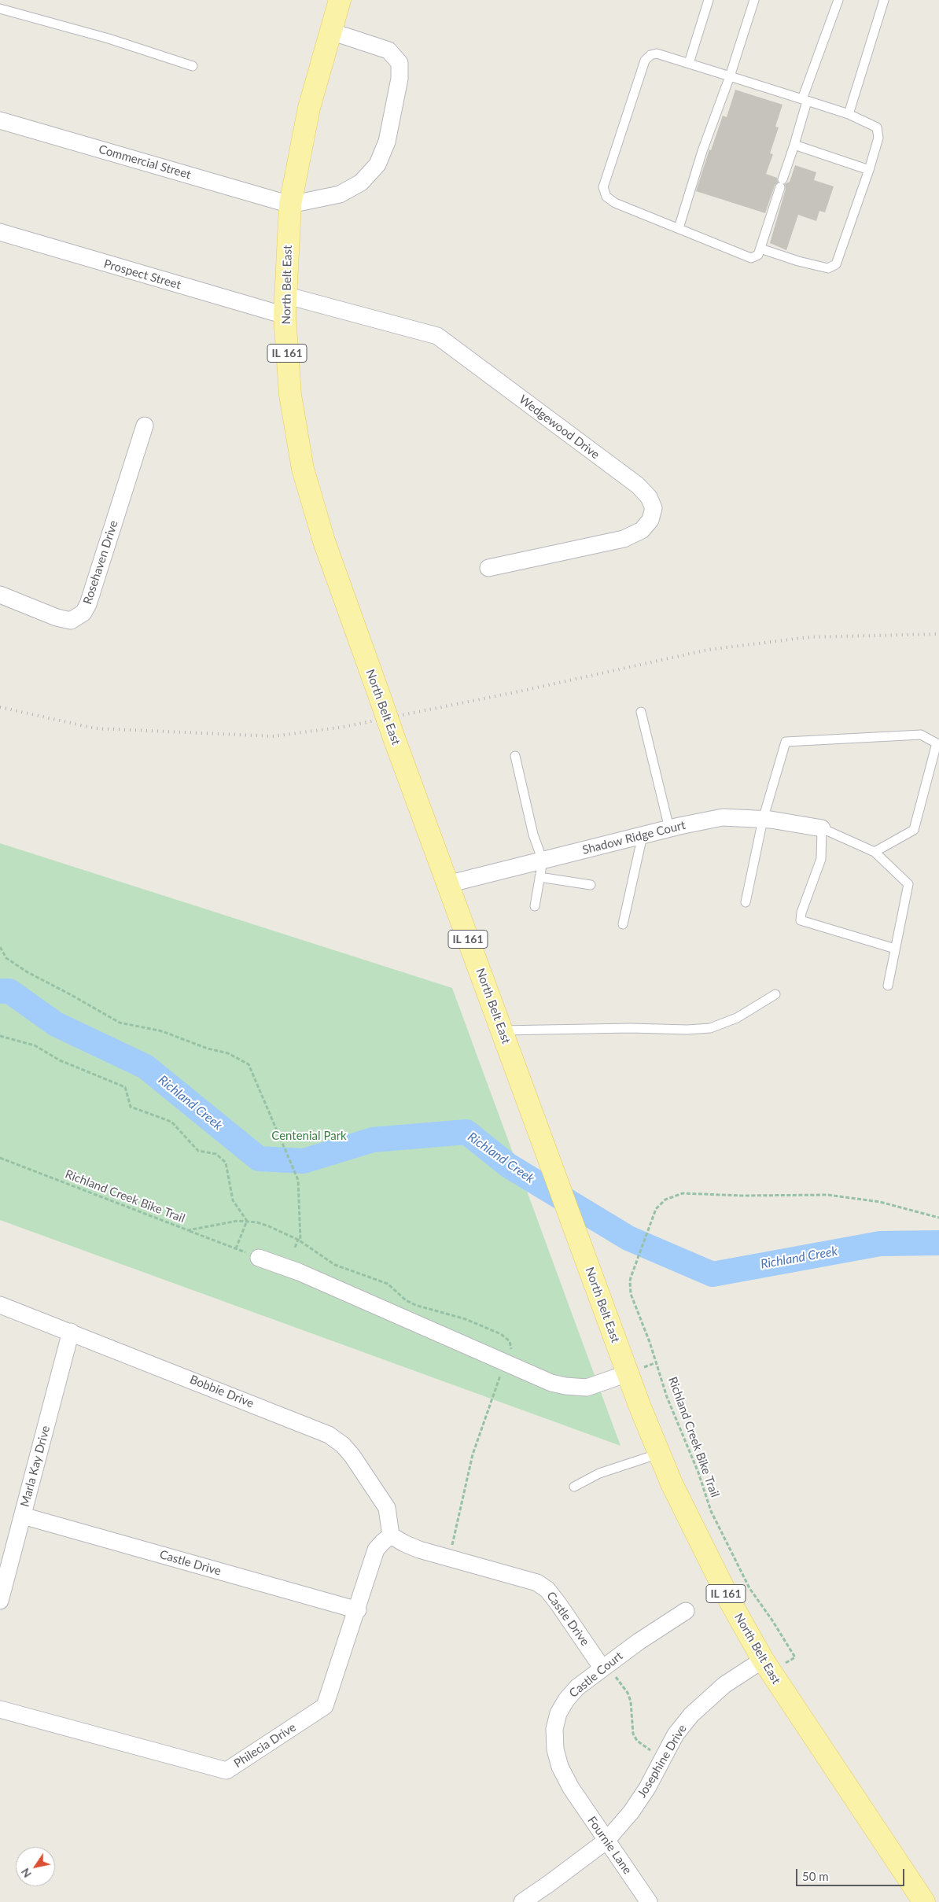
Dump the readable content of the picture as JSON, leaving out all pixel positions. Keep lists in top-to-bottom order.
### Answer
{
  "streets": {
    "main road": ["North Belt East", "IL 161"],
    "street": [
      "Commercial Street",
      "Prospect Street",
      "Wedgewood Drive",
      "Rosehaven Drive",
      "Shadow Ridge Court",
      "Bobbie Drive",
      "Marla Kay Drive",
      "Castle Drive",
      "Castle Court",
      "Philecia Drive",
      "Josephine Drive",
      "Fournie Lane"
    ],
    "path": ["Richland Creek Bike Trail"]
  },
  "crossings": [
    ["Commercial Street", "North Belt East"],
    ["Prospect Street", "North Belt East"],
    ["Prospect Street", "Wedgewood Drive"],
    ["North Belt East", "Wedgewood Drive"],
    ["North Belt East", "Shadow Ridge Court"],
    ["North Belt East", "Richland Creek Bike Trail"],
    ["North Belt East", "Josephine Drive"],
    ["Richland Creek Bike Trail", "Castle Drive"],
    ["Richland Creek Bike Trail", "Josephine Drive"],
    ["Bobbie Drive", "Marla Kay Drive"],
    ["Bobbie Drive", "Castle Drive"],
    ["Bobbie Drive", "Philecia Drive"],
    ["Marla Kay Drive", "Castle Drive"],
    ["Castle Drive", "Castle Court"],
    ["Castle Drive", "Philecia Drive"],
    ["Castle Court", "Fournie Lane"],
    ["Josephine Drive", "Fournie Lane"]
  ],
  "water": ["Richland Creek"],
  "parks": ["Centenial Park"],
  "scale_bar": "50 m",
  "north": "bottom left"
}
